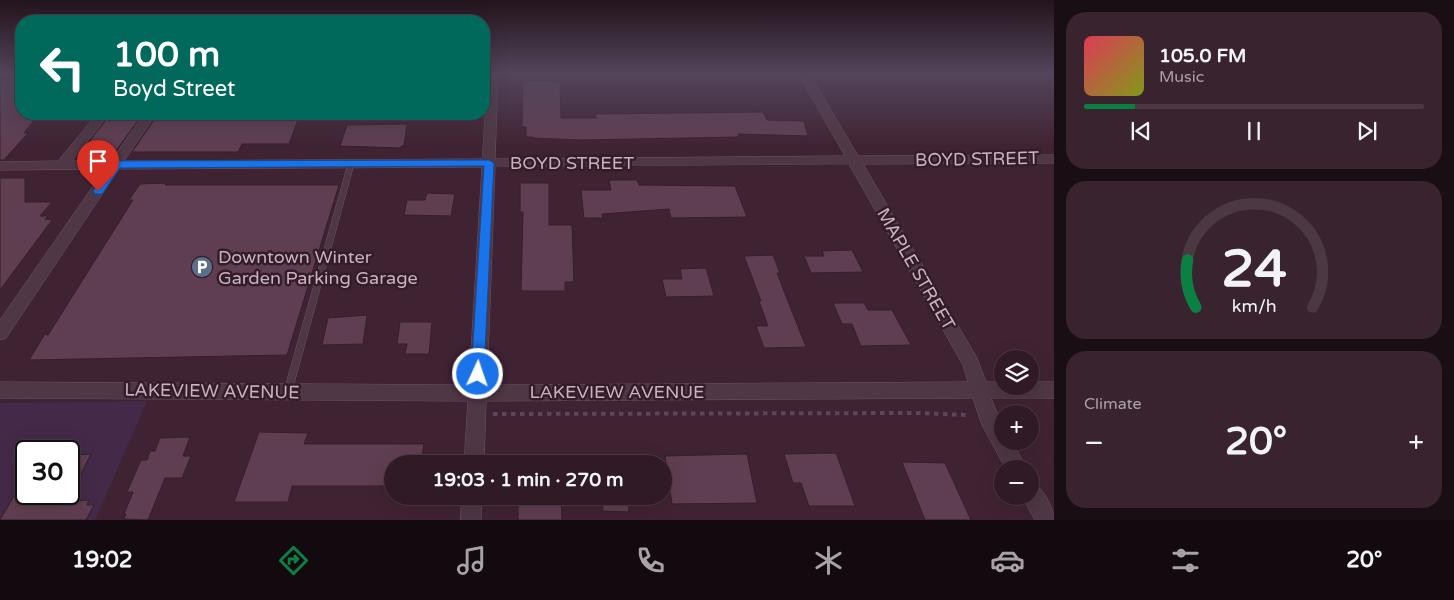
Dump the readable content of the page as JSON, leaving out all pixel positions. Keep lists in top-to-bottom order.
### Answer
{
  "streets": {
    "street": ["BOYD STREET", "MAPLE STREET", "LAKEVIEW AVENUE"]
  },
  "crossings": [
    ["BOYD STREET", "MAPLE STREET"],
    ["MAPLE STREET", "LAKEVIEW AVENUE"]
  ],
  "places": {
    "parking": ["Downtown Winter Garden Parking Garage"]
  },
  "page": {
    "turn": ["100 m", "Boyd Street"],
    "song": ["105.0 FM", "Music"],
    "map_buttons": ["+", "−"],
    "tile": "Climate",
    "heat": ["−", "20°", "+"],
    "limit": "30",
    "trip": "19:03 · 1 min · 270 m",
    "tabs": ["19:02", "20°"],
    "gauge": ["24", "km/h"]
  }
}
